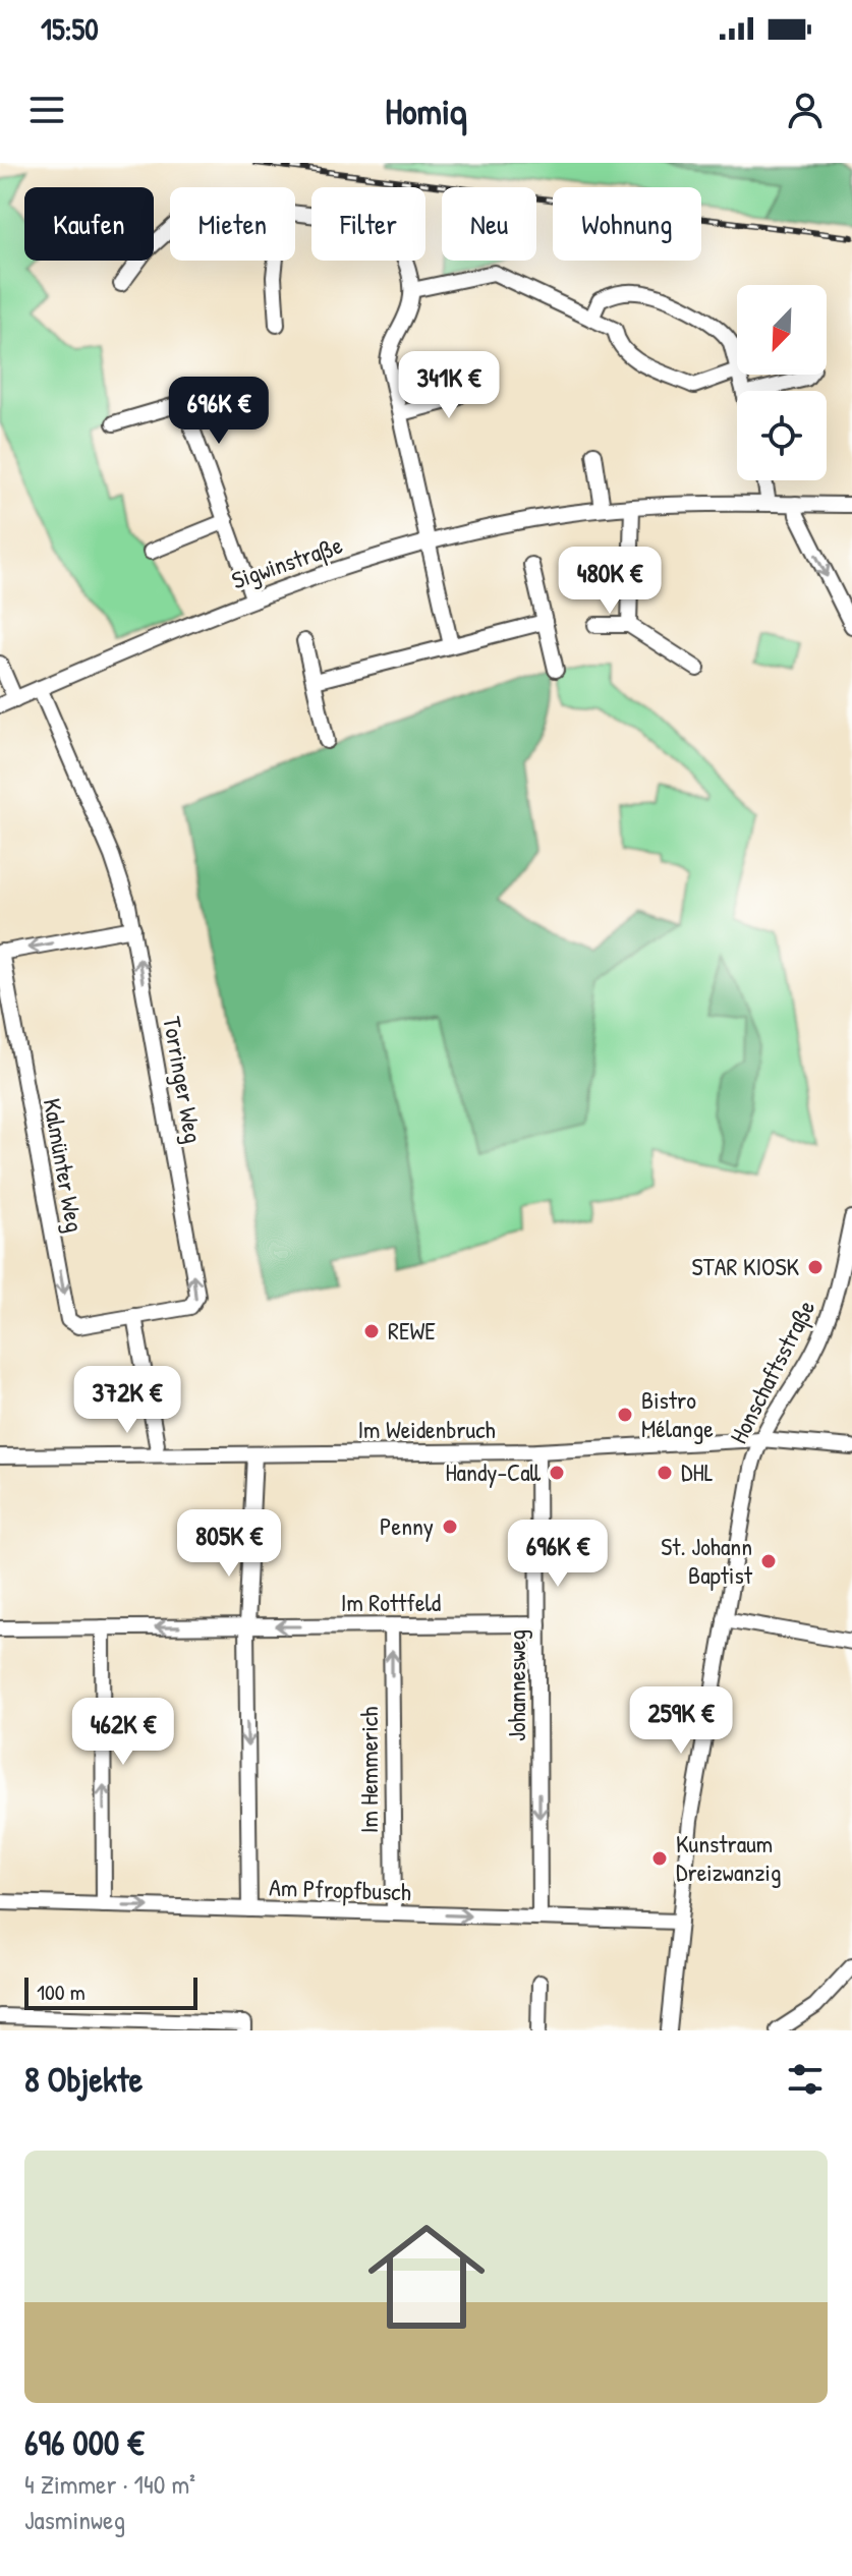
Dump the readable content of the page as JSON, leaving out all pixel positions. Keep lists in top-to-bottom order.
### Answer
{
  "streets": {
    "street": [
      "Sigwinstraße",
      "Torringer Weg",
      "Kalmünter Weg",
      "Honschaftsstraße",
      "Im Weidenbruch",
      "Im Rottfeld",
      "Johannesweg",
      "Im Hemmerich",
      "Am Pfropfbusch"
    ]
  },
  "crossings": [
    ["Sigwinstraße", "Torringer Weg"],
    ["Torringer Weg", "Kalmünter Weg"],
    ["Honschaftsstraße", "Im Weidenbruch"],
    ["Honschaftsstraße", "Am Pfropfbusch"],
    ["Im Weidenbruch", "Johannesweg"],
    ["Im Rottfeld", "Johannesweg"],
    ["Im Rottfeld", "Im Hemmerich"],
    ["Johannesweg", "Am Pfropfbusch"],
    ["Im Hemmerich", "Am Pfropfbusch"]
  ],
  "one_way": [
    "Torringer Weg",
    "Kalmünter Weg",
    "Im Rottfeld",
    "Johannesweg",
    "Im Hemmerich"
  ],
  "places": [
    "STAR KIOSK",
    "REWE",
    "Bistro Mélange",
    "Handy-Call",
    "DHL",
    "Penny",
    "St. Johann Baptist",
    "Kunstraum Dreizwanzig"
  ],
  "scale_bar": "100 m",
  "north": "bottom left",
  "page": {
    "status": "15:50",
    "header": "Homiq",
    "chip": [
      "Kaufen",
      "Mieten",
      "Filter",
      "Neu",
      "Wohnung"
    ],
    "price": [
      "341K €",
      "696K €",
      "480K €",
      "372K €",
      "805K €",
      "696K €",
      "259K €",
      "462K €"
    ],
    "scale": "100 m",
    "heading": "8 Objekte",
    "list": [
      {
        "name": "696 000 €",
        "note": "4 Zimmer · 140 m² · Jasminweg"
      }
    ]
  }
}
